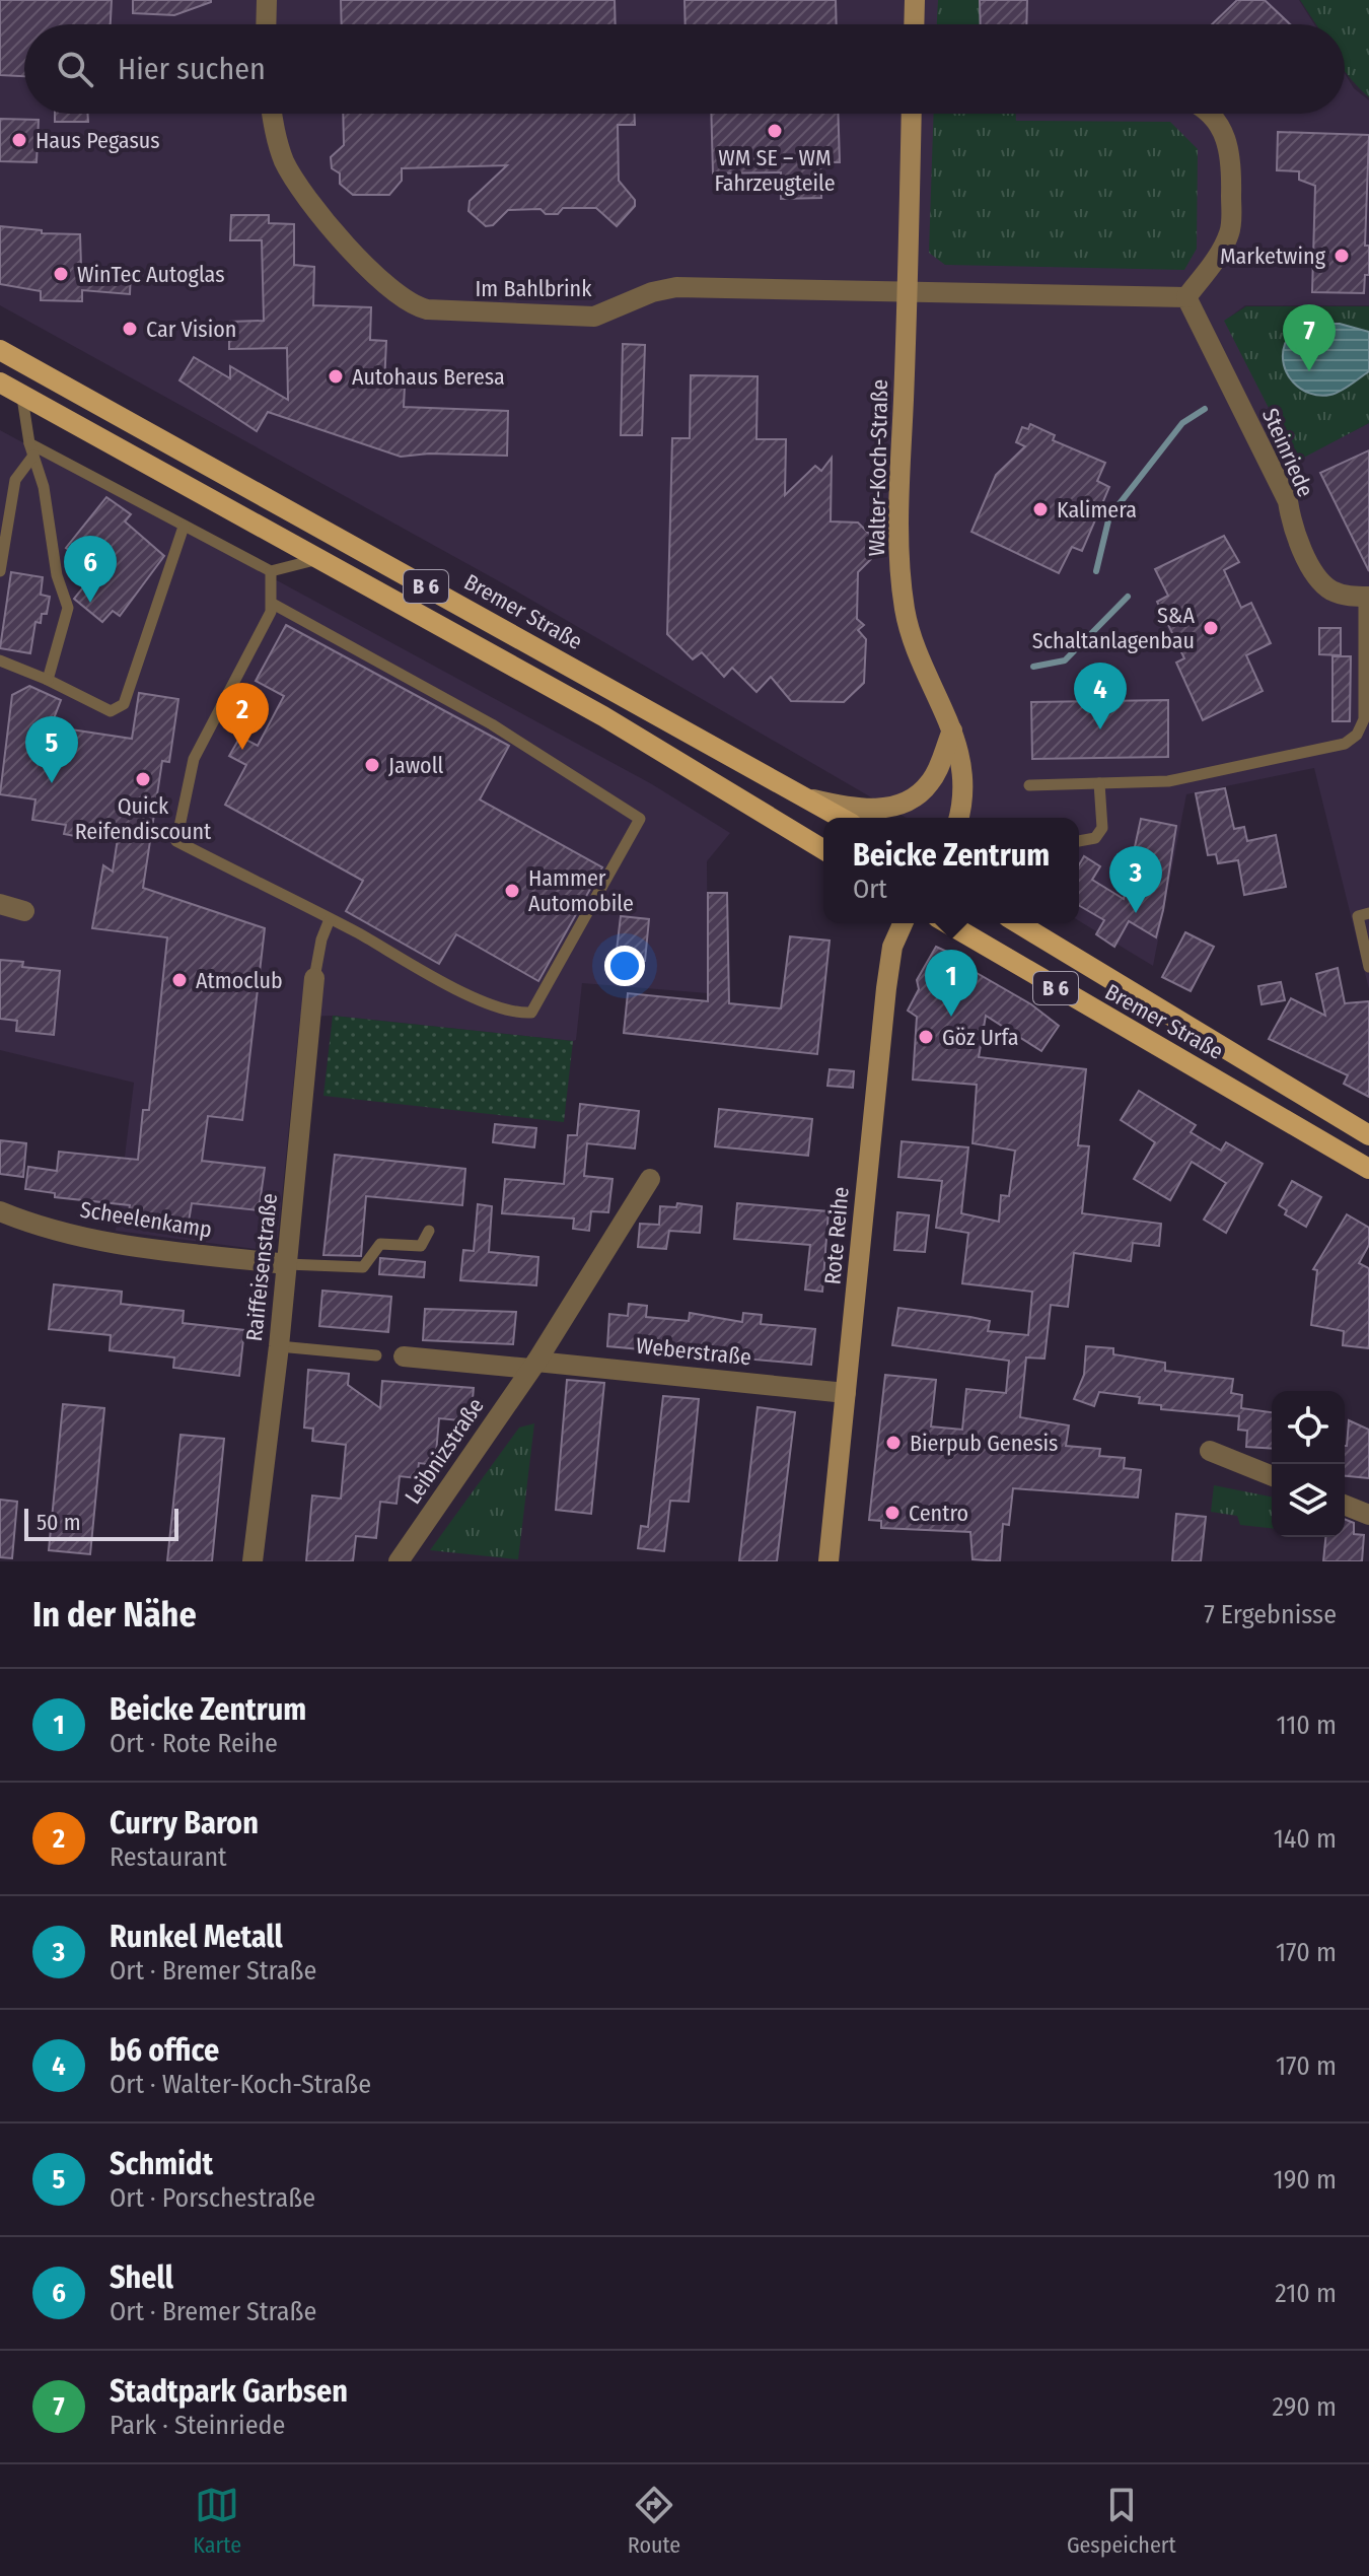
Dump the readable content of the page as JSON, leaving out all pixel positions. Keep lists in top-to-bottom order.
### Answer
{
  "streets": {
    "main road": ["B 6", "Bremer Straße"],
    "street": [
      "Im Bahlbrink",
      "Steinriede",
      "Walter-Koch-Straße",
      "Scheelenkamp",
      "Rote Reihe",
      "Raiffeisenstraße",
      "Weberstraße",
      "Leibnizstraße"
    ]
  },
  "crossings": [
    ["Im Bahlbrink", "Walter-Koch-Straße"],
    ["Scheelenkamp", "Raiffeisenstraße"],
    ["Rote Reihe", "Weberstraße"],
    ["Weberstraße", "Leibnizstraße"]
  ],
  "places": [
    "WM SE – WM Fahrzeugteile",
    "Haus Pegasus",
    "Marketwing",
    "WinTec Autoglas",
    "Car Vision",
    "Autohaus Beresa",
    "Kalimera",
    "S&A Schaltanlagenbau",
    "Jawoll",
    "Quick Reifendiscount",
    "Hammer Automobile",
    "Atmoclub",
    "Göz Urfa",
    "Bierpub Genesis",
    "Centro"
  ],
  "scale_bar": "50 m",
  "page": {
    "search": "Hier suchen",
    "pins": [
      "7",
      "6",
      "4",
      "2",
      "5",
      "3",
      "1"
    ],
    "popup": ["Beicke Zentrum", "Ort"],
    "scale": "50 m",
    "heading": ["In der Nähe", "7 Ergebnisse"],
    "list": [
      {
        "mark": "1",
        "name": "Beicke Zentrum",
        "note": "Ort · Rote Reihe",
        "value": "110 m"
      },
      {
        "mark": "2",
        "name": "Curry Baron",
        "note": "Restaurant",
        "value": "140 m"
      },
      {
        "mark": "3",
        "name": "Runkel Metall",
        "note": "Ort · Bremer Straße",
        "value": "170 m"
      },
      {
        "mark": "4",
        "name": "b6 office",
        "note": "Ort · Walter-Koch-Straße",
        "value": "170 m"
      },
      {
        "mark": "5",
        "name": "Schmidt",
        "note": "Ort · Porschestraße",
        "value": "190 m"
      },
      {
        "mark": "6",
        "name": "Shell",
        "note": "Ort · Bremer Straße",
        "value": "210 m"
      },
      {
        "mark": "7",
        "name": "Stadtpark Garbsen",
        "note": "Park · Steinriede",
        "value": "290 m"
      }
    ],
    "nav": ["Karte", "Route", "Gespeichert"]
  }
}
